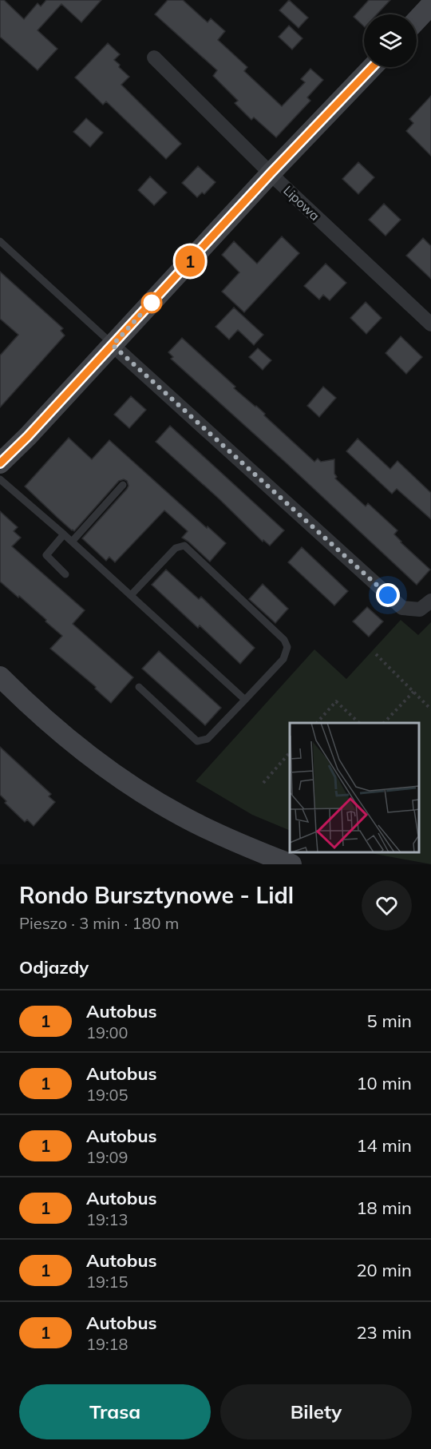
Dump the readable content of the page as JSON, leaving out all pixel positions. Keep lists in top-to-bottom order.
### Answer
{
  "streets": {
    "street": ["Lipowa"]
  },
  "lines": ["bus line 1"],
  "page": {
    "on_map": "1",
    "heading": [
      ["Rondo Bursztynowe - Lidl", "Pieszo · 3 min · 180 m"],
      "Odjazdy"
    ],
    "list": [
      {
        "mark": "1",
        "name": "Autobus",
        "note": "19:00",
        "value": "5 min"
      },
      {
        "mark": "1",
        "name": "Autobus",
        "note": "19:05",
        "value": "10 min"
      },
      {
        "mark": "1",
        "name": "Autobus",
        "note": "19:09",
        "value": "14 min"
      },
      {
        "mark": "1",
        "name": "Autobus",
        "note": "19:13",
        "value": "18 min"
      },
      {
        "mark": "1",
        "name": "Autobus",
        "note": "19:15",
        "value": "20 min"
      },
      {
        "mark": "1",
        "name": "Autobus",
        "note": "19:18",
        "value": "23 min"
      }
    ],
    "buttons": ["Trasa", "Bilety"]
  }
}
